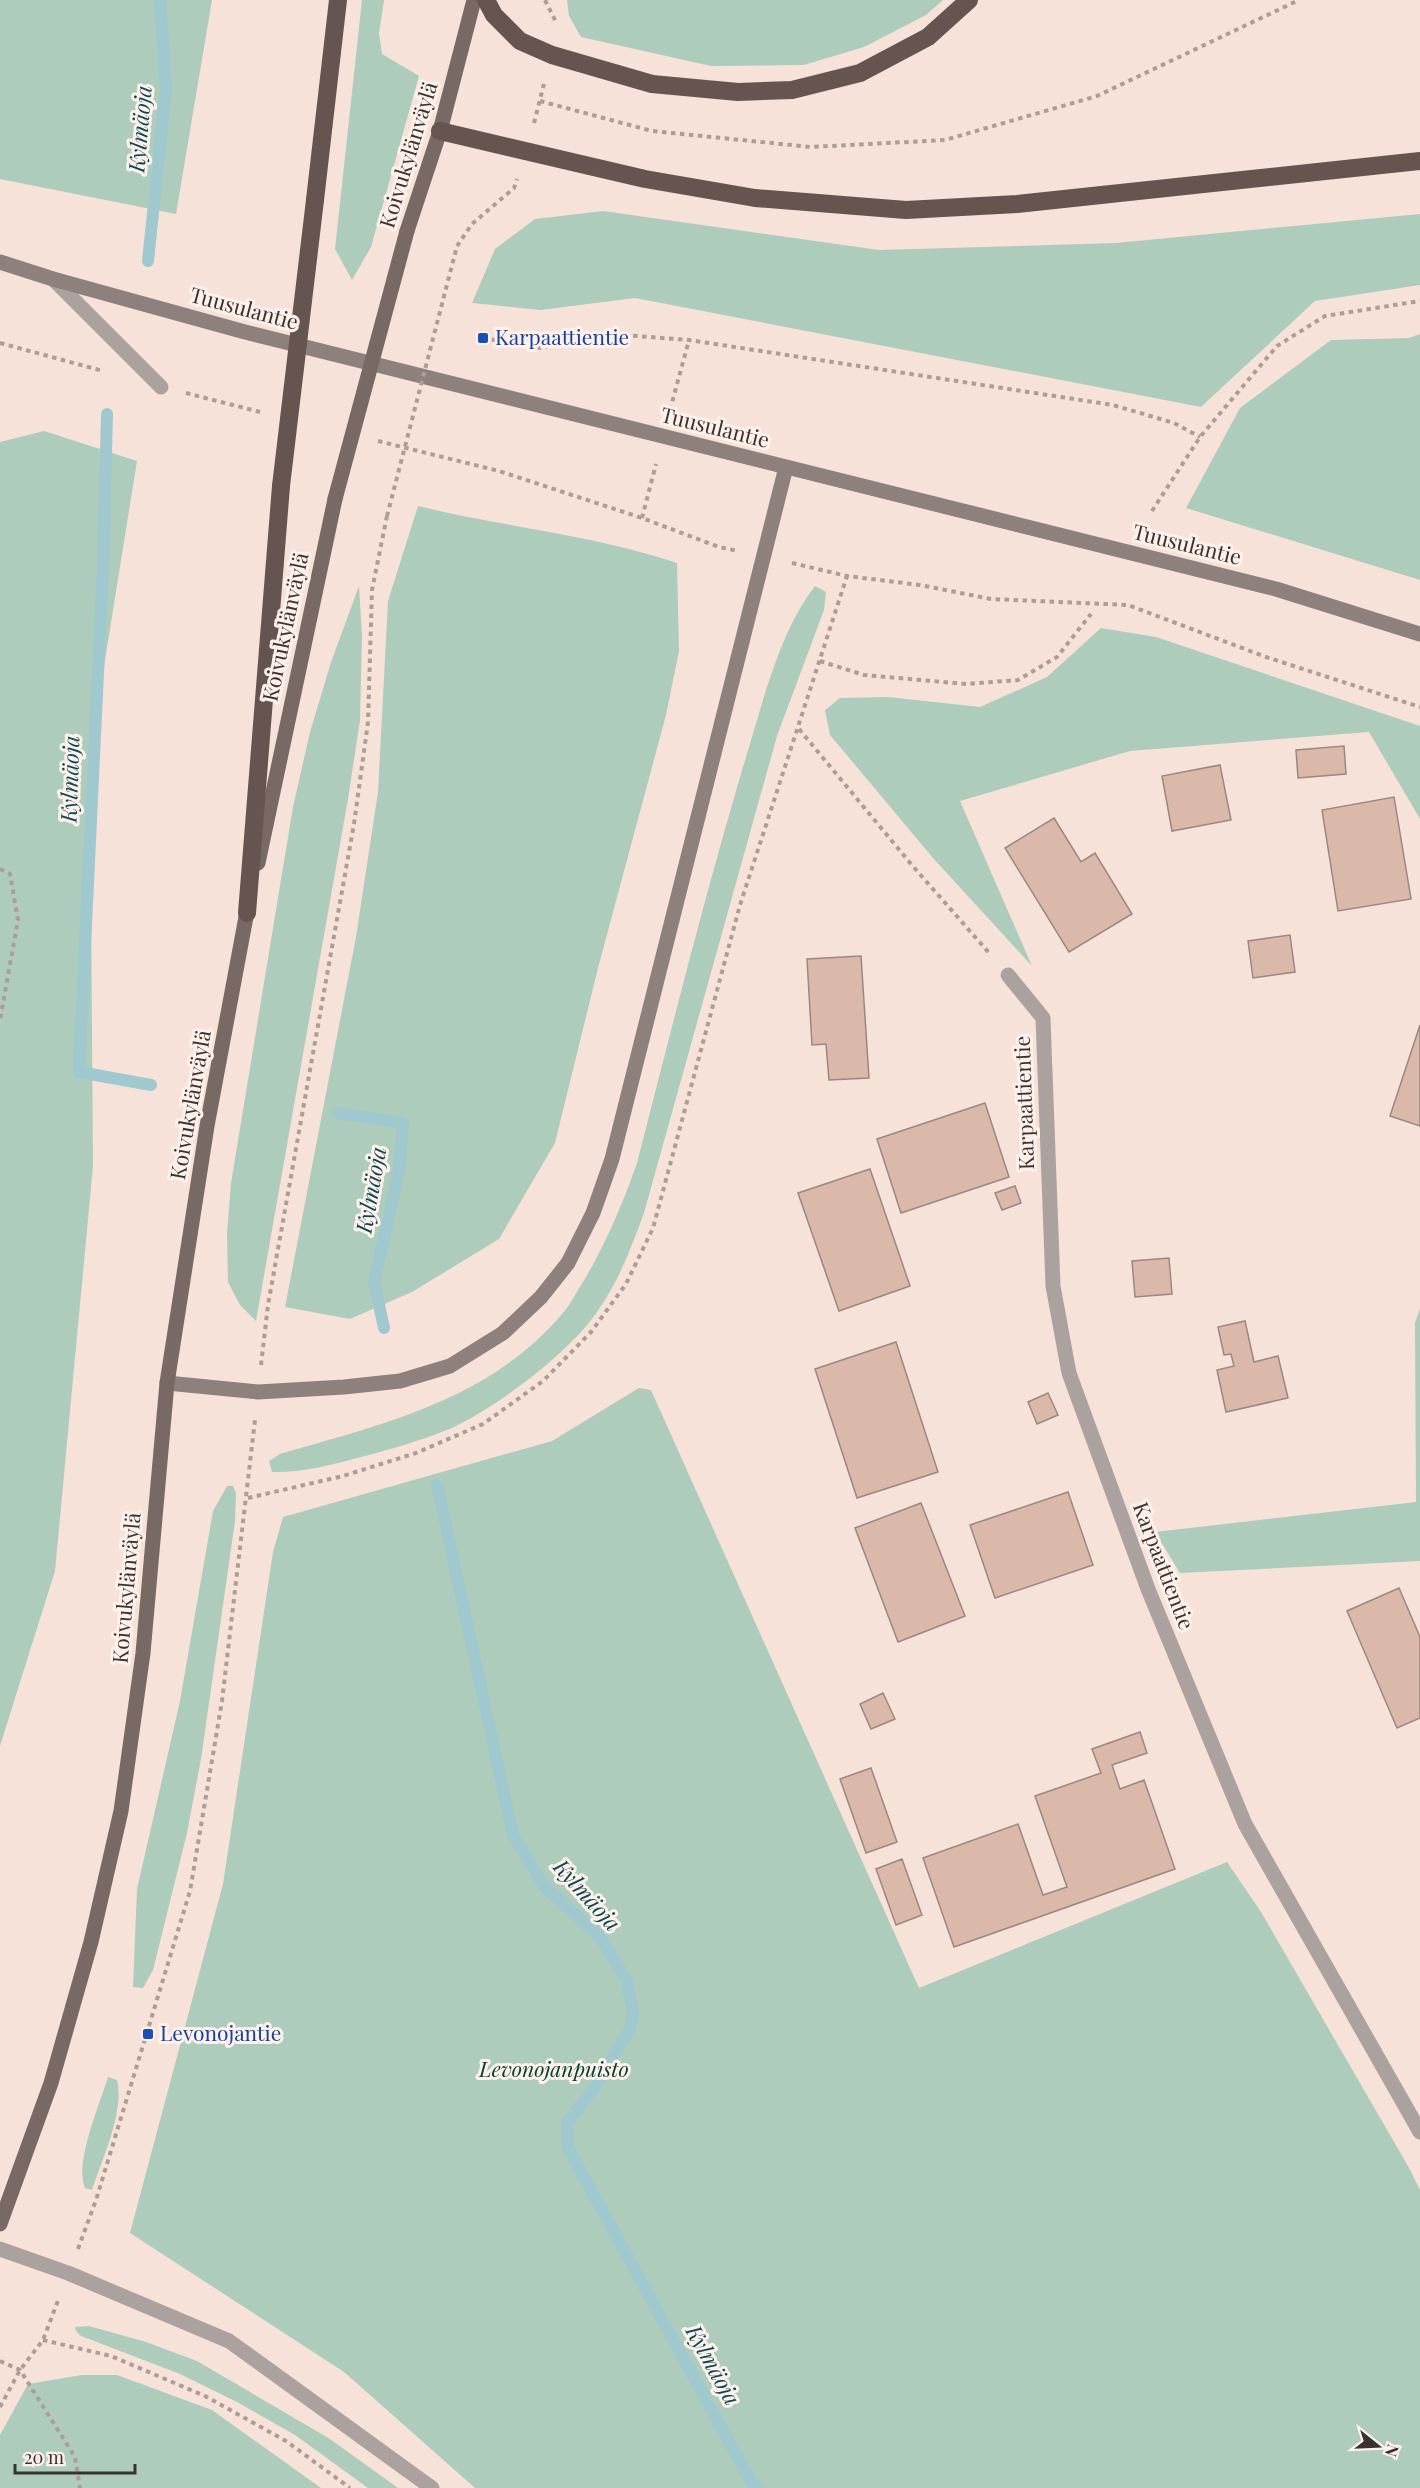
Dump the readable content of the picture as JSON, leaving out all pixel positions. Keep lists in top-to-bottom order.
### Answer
{
  "streets": {
    "main road": ["Koivukylänväylä", "Tuusulantie"],
    "street": ["Karpaattientie"]
  },
  "water": ["Kylmäoja"],
  "parks": ["Levonojanpuisto"],
  "places": {
    "transit": ["Karpaattientie", "Levonojantie"]
  },
  "scale_bar": "20 m",
  "north": "right"
}
